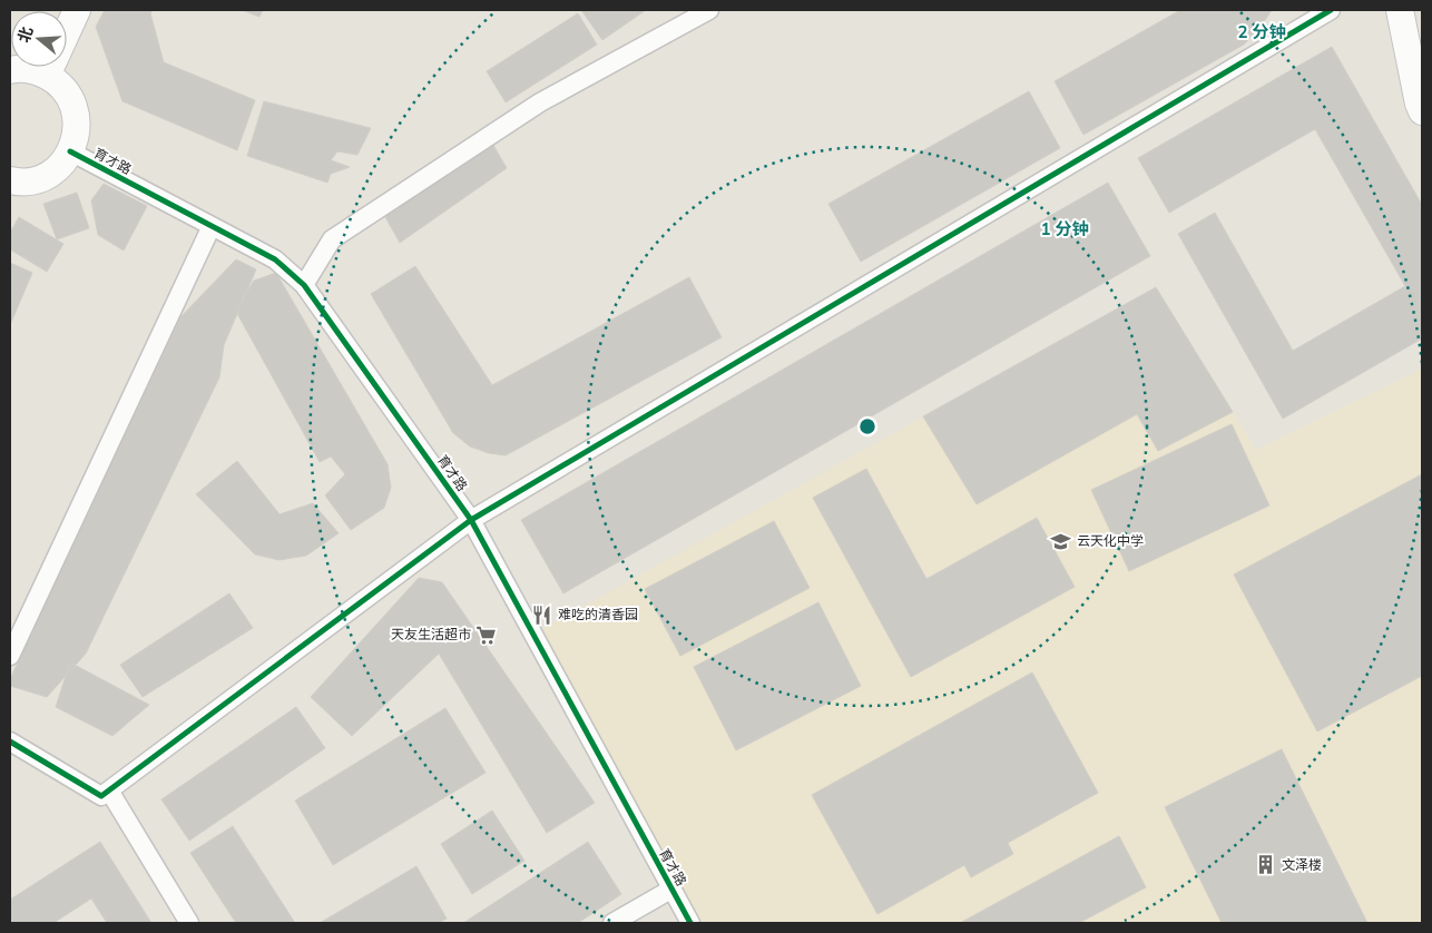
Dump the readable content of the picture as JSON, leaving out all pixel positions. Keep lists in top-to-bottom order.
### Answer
{
  "streets": {
    "street": ["育才路"]
  },
  "places": {
    "school or university": ["云天化中学"],
    "restaurant": ["难吃的清香园"],
    "supermarket": ["天友生活超市"],
    "building": ["文泽楼"]
  },
  "north": "left",
  "rings": ["2 分钟", "1 分钟"]
}
